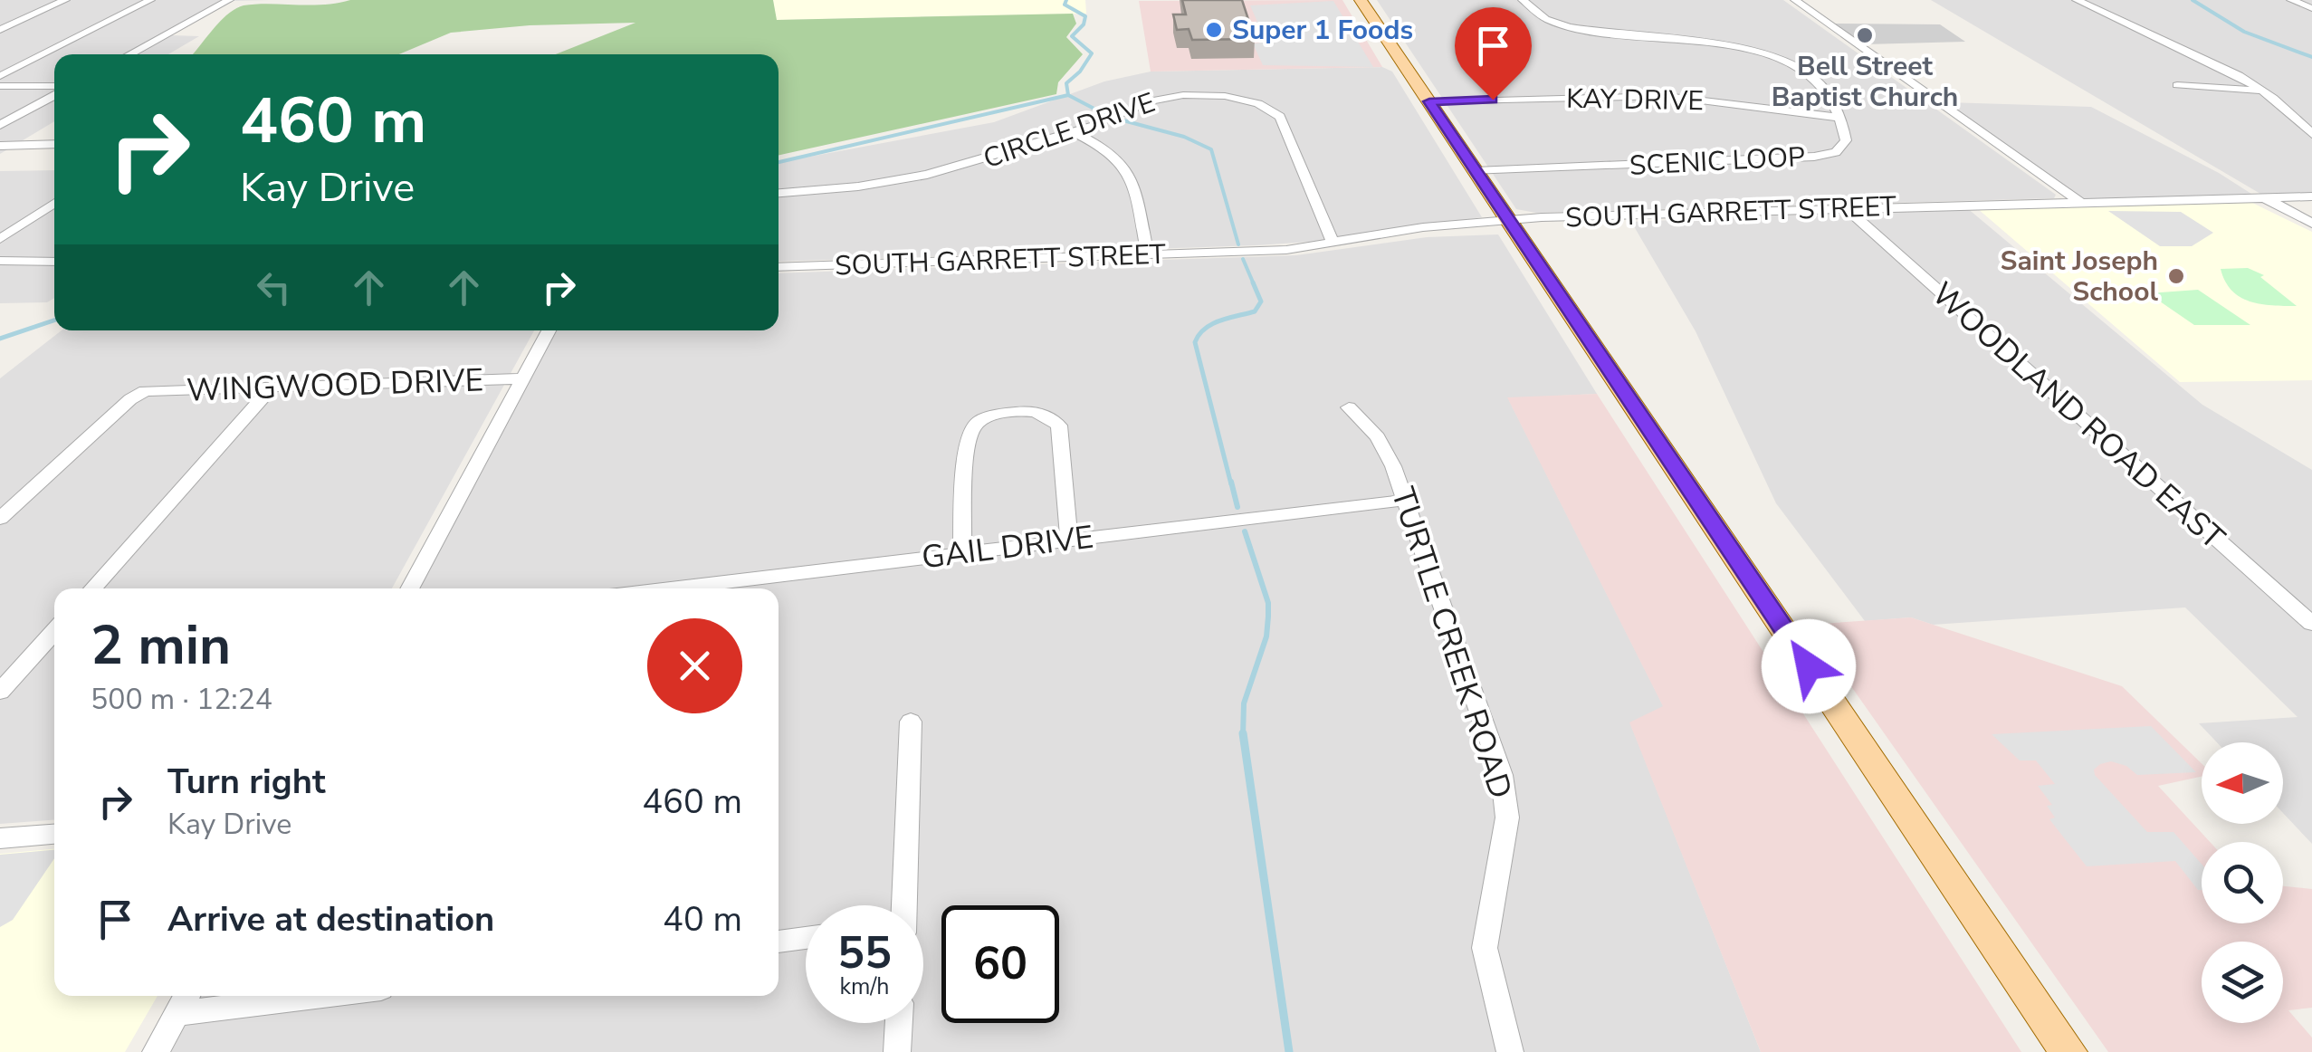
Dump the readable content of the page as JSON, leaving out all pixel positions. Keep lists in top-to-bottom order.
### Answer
{
  "streets": {
    "street": [
      "KAY DRIVE",
      "CIRCLE DRIVE",
      "SCENIC LOOP",
      "SOUTH GARRETT STREET",
      "WINGWOOD DRIVE",
      "WOODLAND ROAD EAST",
      "GAIL DRIVE",
      "TURTLE CREEK ROAD"
    ]
  },
  "crossings": [
    ["KAY DRIVE", "SCENIC LOOP"],
    ["CIRCLE DRIVE", "SOUTH GARRETT STREET"],
    ["SOUTH GARRETT STREET", "WOODLAND ROAD EAST"],
    ["GAIL DRIVE", "TURTLE CREEK ROAD"]
  ],
  "places": ["Super 1 Foods", "Bell Street Baptist Church", "Saint Joseph School"],
  "north": "left",
  "page": {
    "turn": ["460 m", "Kay Drive"],
    "heading": ["2 min", "500 m · 12:24"],
    "list": [
      {
        "name": "Turn right",
        "note": "Kay Drive",
        "value": "460 m"
      },
      {
        "name": "Arrive at destination",
        "value": "40 m"
      }
    ],
    "speed": "55 km/h",
    "limit": "60"
  }
}
